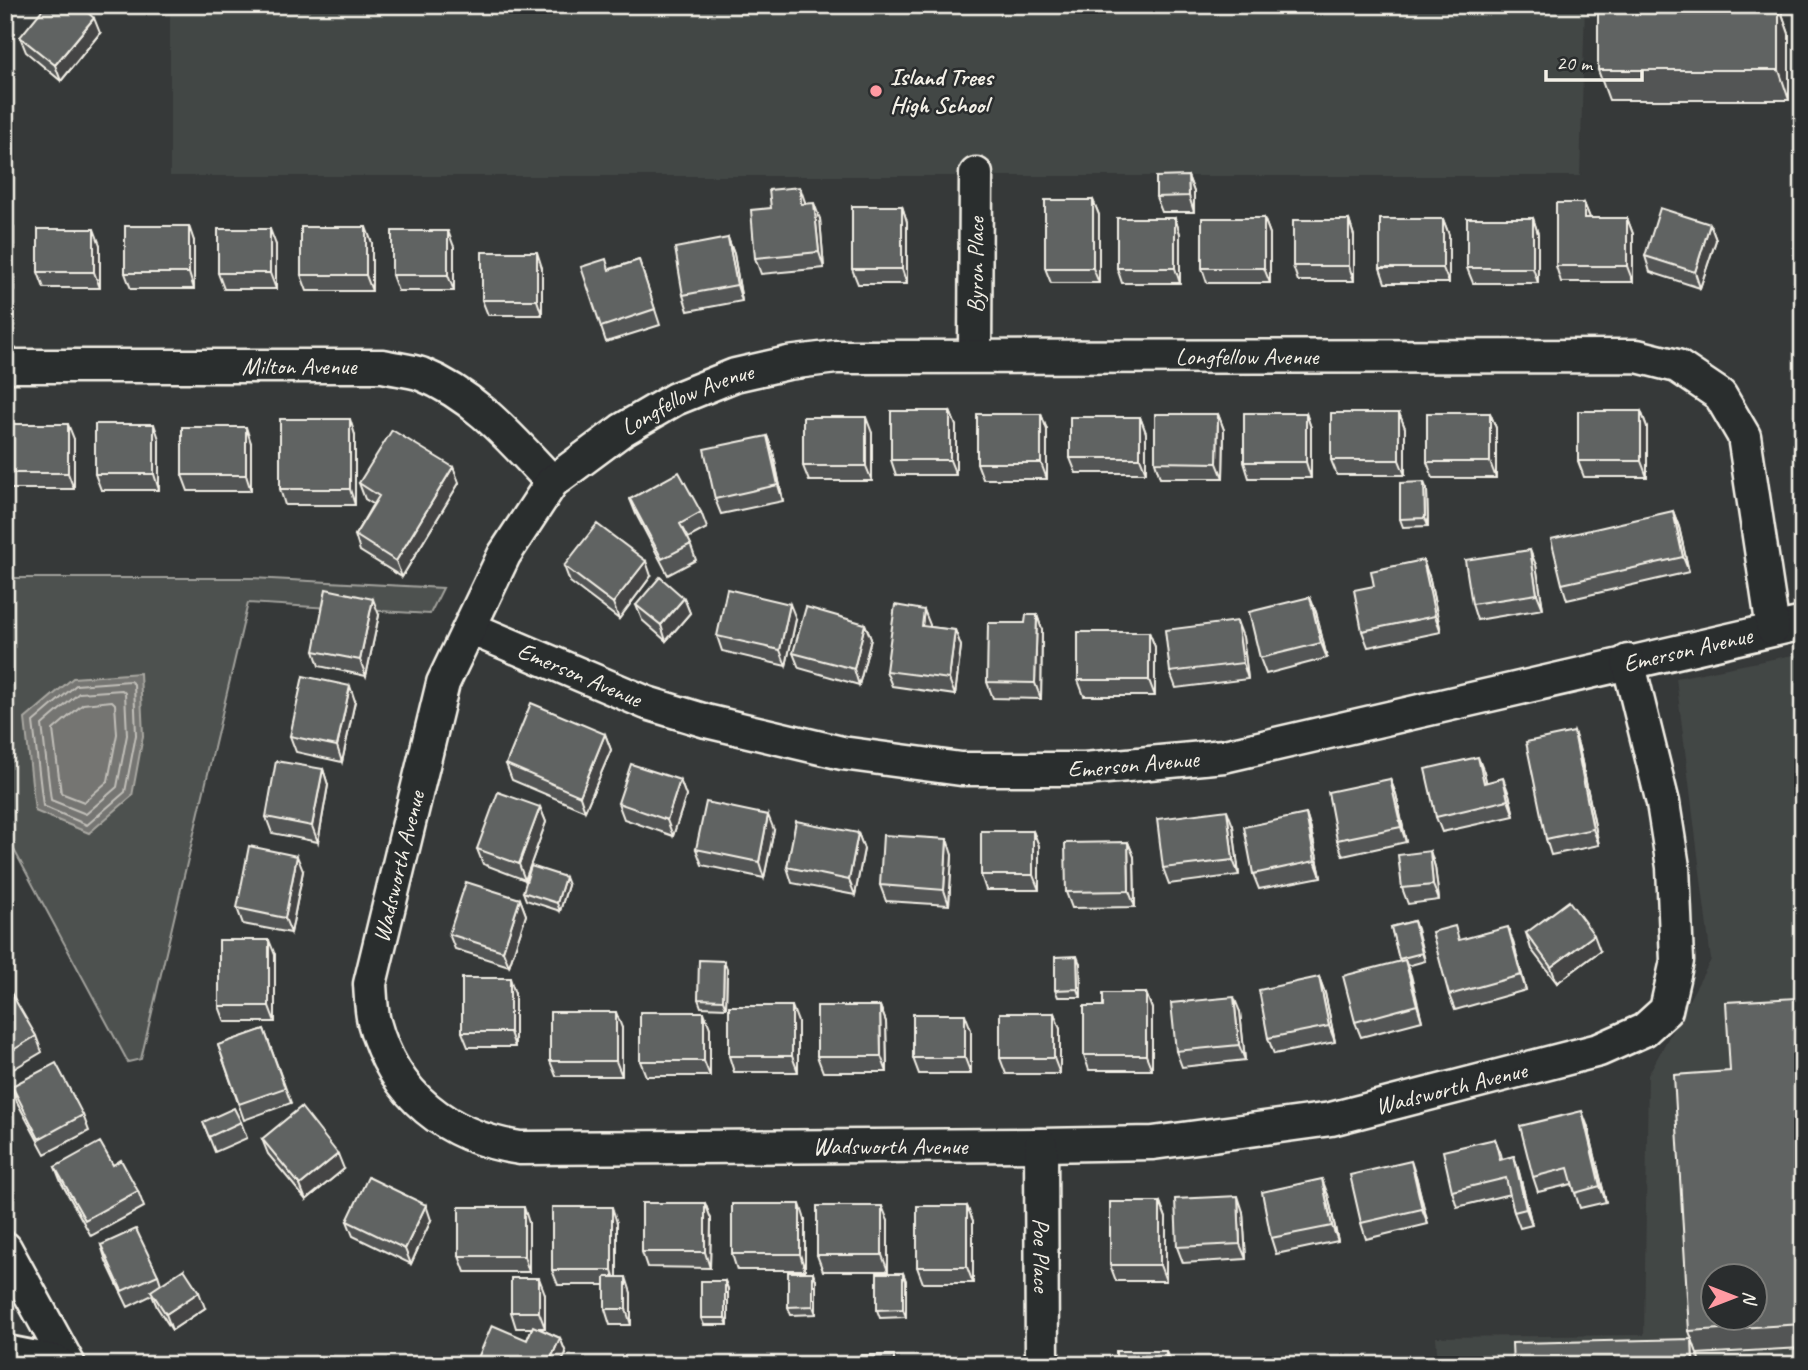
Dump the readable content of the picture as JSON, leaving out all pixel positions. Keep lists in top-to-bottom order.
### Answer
{
  "streets": {
    "street": [
      "Byron Place",
      "Longfellow Avenue",
      "Milton Avenue",
      "Emerson Avenue",
      "Wadsworth Avenue",
      "Poe Place"
    ]
  },
  "crossings": [
    ["Byron Place", "Longfellow Avenue"],
    ["Longfellow Avenue", "Milton Avenue"],
    ["Longfellow Avenue", "Emerson Avenue"],
    ["Longfellow Avenue", "Wadsworth Avenue"],
    ["Milton Avenue", "Wadsworth Avenue"],
    ["Emerson Avenue", "Wadsworth Avenue"],
    ["Wadsworth Avenue", "Poe Place"]
  ],
  "places": ["Island Trees High School"],
  "scale_bar": "20 m",
  "north": "right"
}
